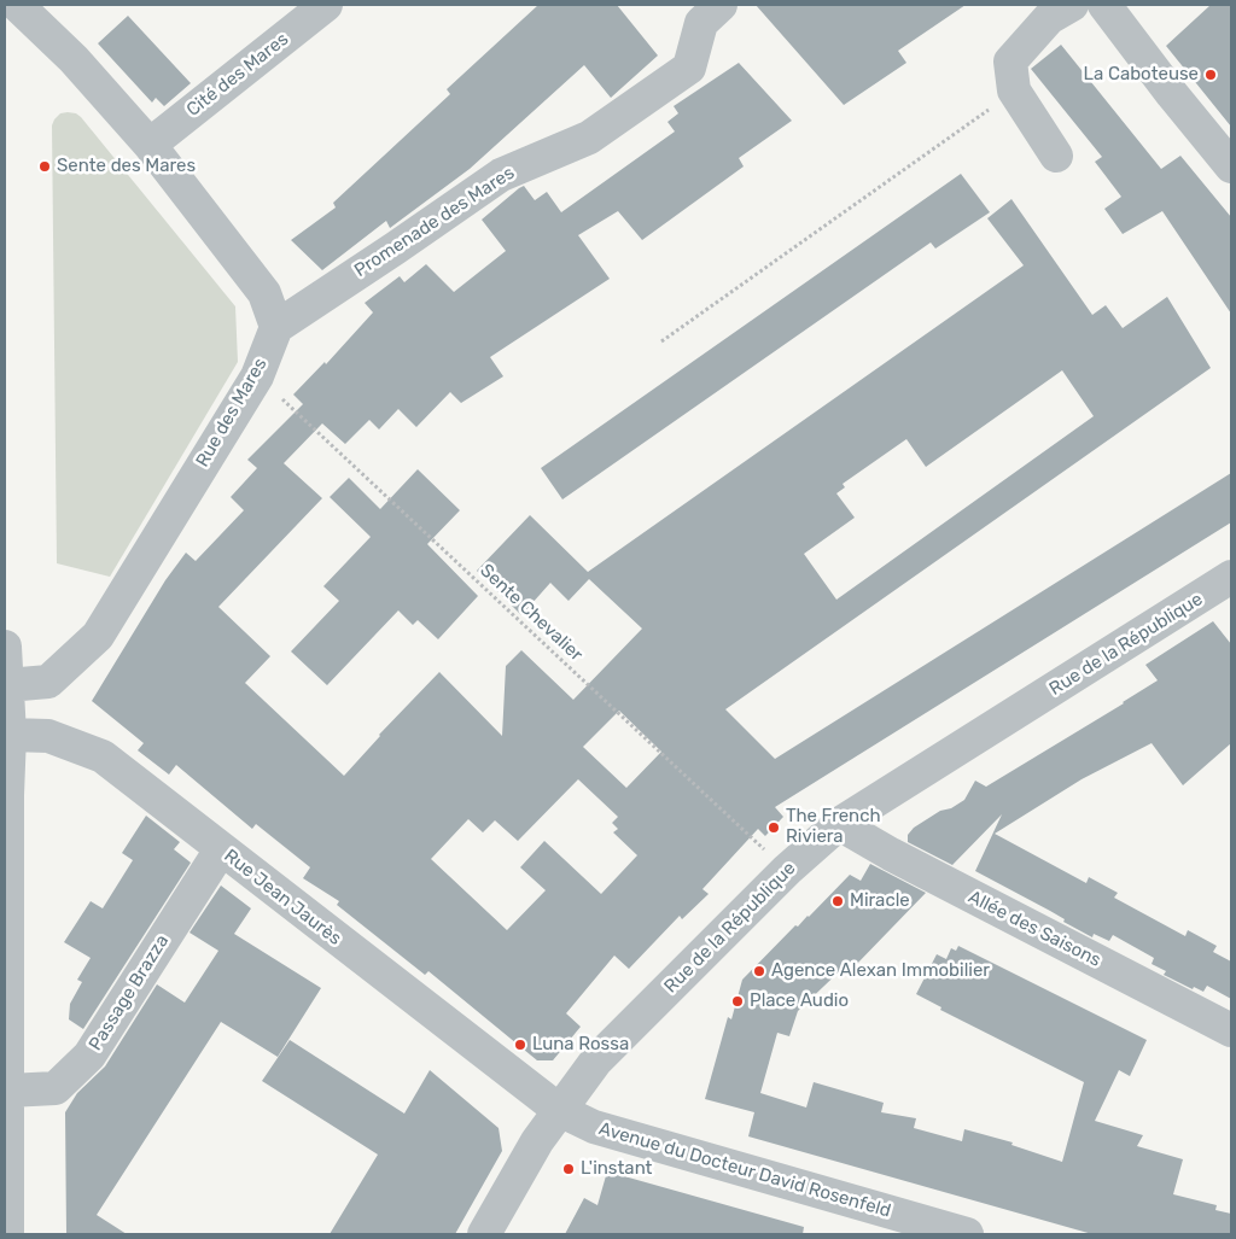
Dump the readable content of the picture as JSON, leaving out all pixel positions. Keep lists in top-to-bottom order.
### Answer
{
  "streets": {
    "street": [
      "Cité des Mares",
      "Promenade des Mares",
      "Rue des Mares",
      "Rue de la République",
      "Rue Jean Jaurès",
      "Allée des Saisons",
      "Passage Brazza",
      "Avenue du Docteur David Rosenfeld"
    ],
    "path": ["Sente Chevalier"]
  },
  "crossings": [
    ["Promenade des Mares", "Rue des Mares"],
    ["Rue des Mares", "Sente Chevalier"],
    ["Rue des Mares", "Rue Jean Jaurès"],
    ["Sente Chevalier", "Rue de la République"],
    ["Rue de la République", "Rue Jean Jaurès"],
    ["Rue de la République", "Allée des Saisons"],
    ["Rue de la République", "Avenue du Docteur David Rosenfeld"],
    ["Rue Jean Jaurès", "Passage Brazza"],
    ["Rue Jean Jaurès", "Avenue du Docteur David Rosenfeld"]
  ],
  "places": [
    "La Caboteuse",
    "Sente des Mares",
    "The French Riviera",
    "Miracle",
    "Agence Alexan Immobilier",
    "Place Audio",
    "Luna Rossa",
    "L'instant"
  ]
}
